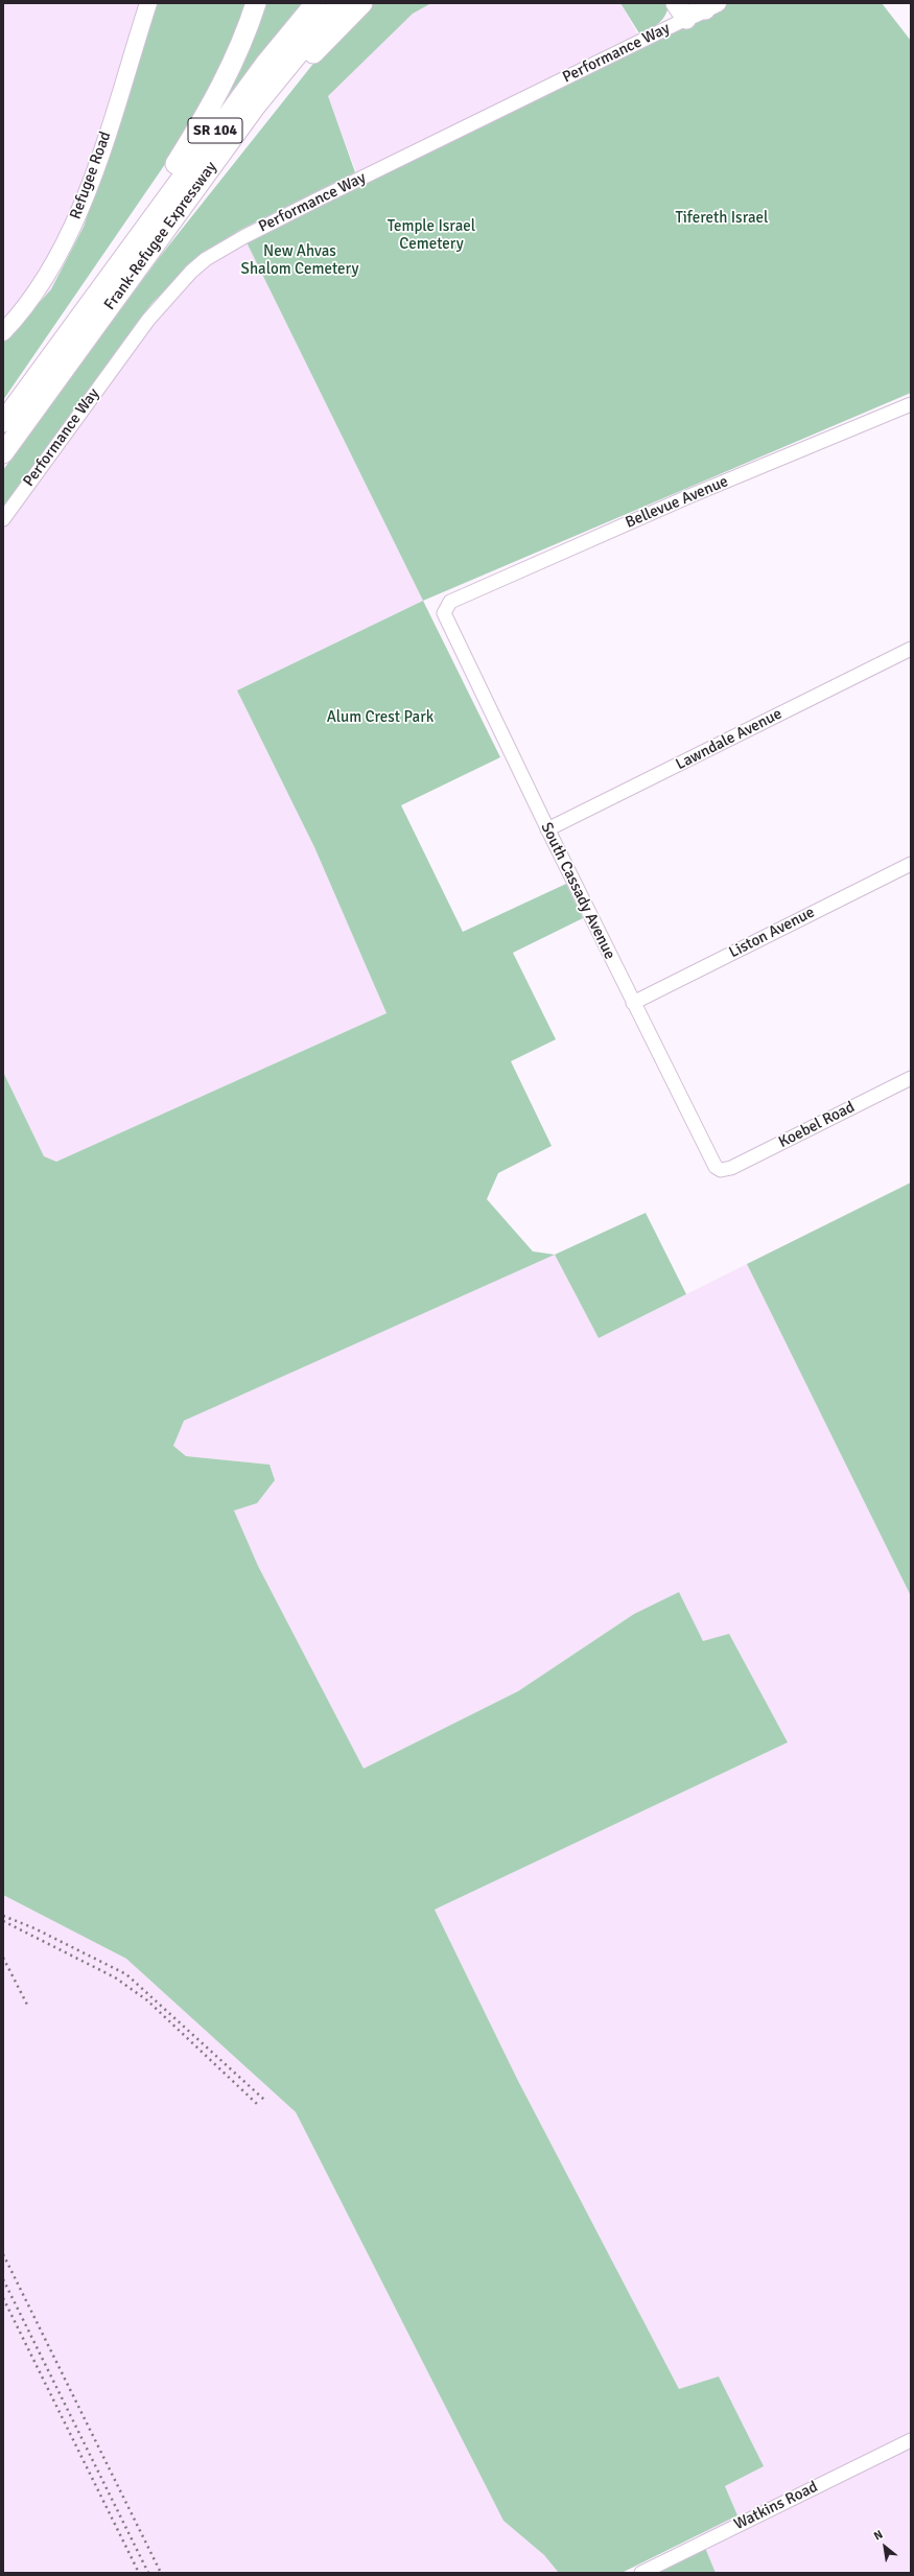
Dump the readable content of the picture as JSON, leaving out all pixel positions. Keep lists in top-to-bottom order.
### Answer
{
  "streets": {
    "highway": ["SR 104", "Frank-Refugee Expressway"],
    "main road": ["Performance Way", "Refugee Road"],
    "street": [
      "Bellevue Avenue",
      "Lawndale Avenue",
      "South Cassady Avenue",
      "Liston Avenue",
      "Koebel Road",
      "Watkins Road"
    ]
  },
  "crossings": [
    ["Bellevue Avenue", "South Cassady Avenue"],
    ["Lawndale Avenue", "South Cassady Avenue"],
    ["South Cassady Avenue", "Liston Avenue"],
    ["South Cassady Avenue", "Koebel Road"]
  ],
  "parks": [
    "Tifereth Israel",
    "Temple Israel Cemetery",
    "New Ahvas Shalom Cemetery",
    "Alum Crest Park"
  ],
  "north": "top left"
}
